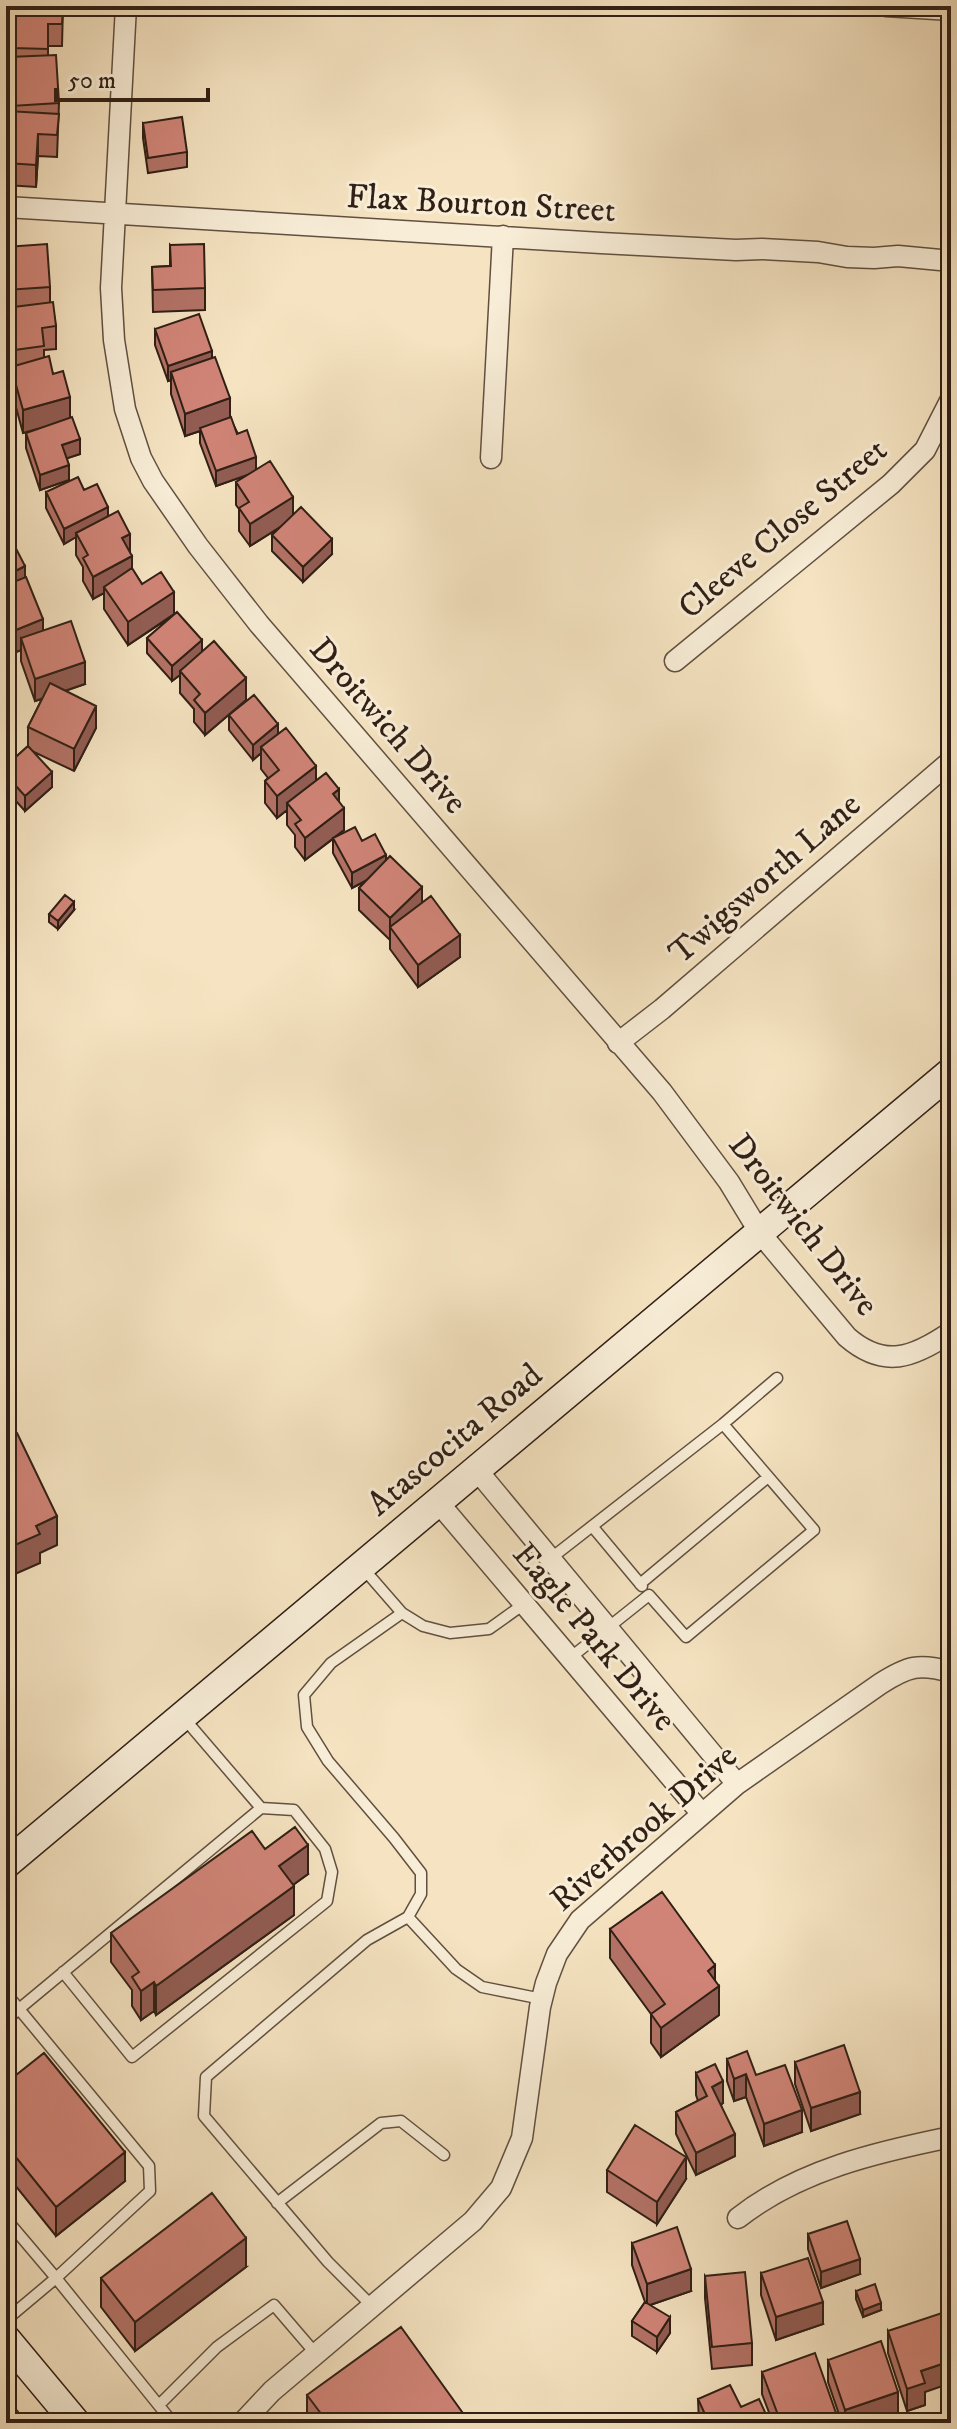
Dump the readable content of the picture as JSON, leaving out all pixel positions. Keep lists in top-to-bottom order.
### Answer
{
  "streets": {
    "main road": ["Atascocita Road"],
    "street": [
      "Flax Bourton Street",
      "Cleeve Close Street",
      "Droitwich Drive",
      "Twigsworth Lane",
      "Eagle Park Drive",
      "Riverbrook Drive"
    ]
  },
  "crossings": [
    ["Flax Bourton Street", "Droitwich Drive"],
    ["Droitwich Drive", "Twigsworth Lane"],
    ["Droitwich Drive", "Atascocita Road"],
    ["Atascocita Road", "Eagle Park Drive"],
    ["Eagle Park Drive", "Riverbrook Drive"]
  ],
  "scale_bar": "50 m"
}
